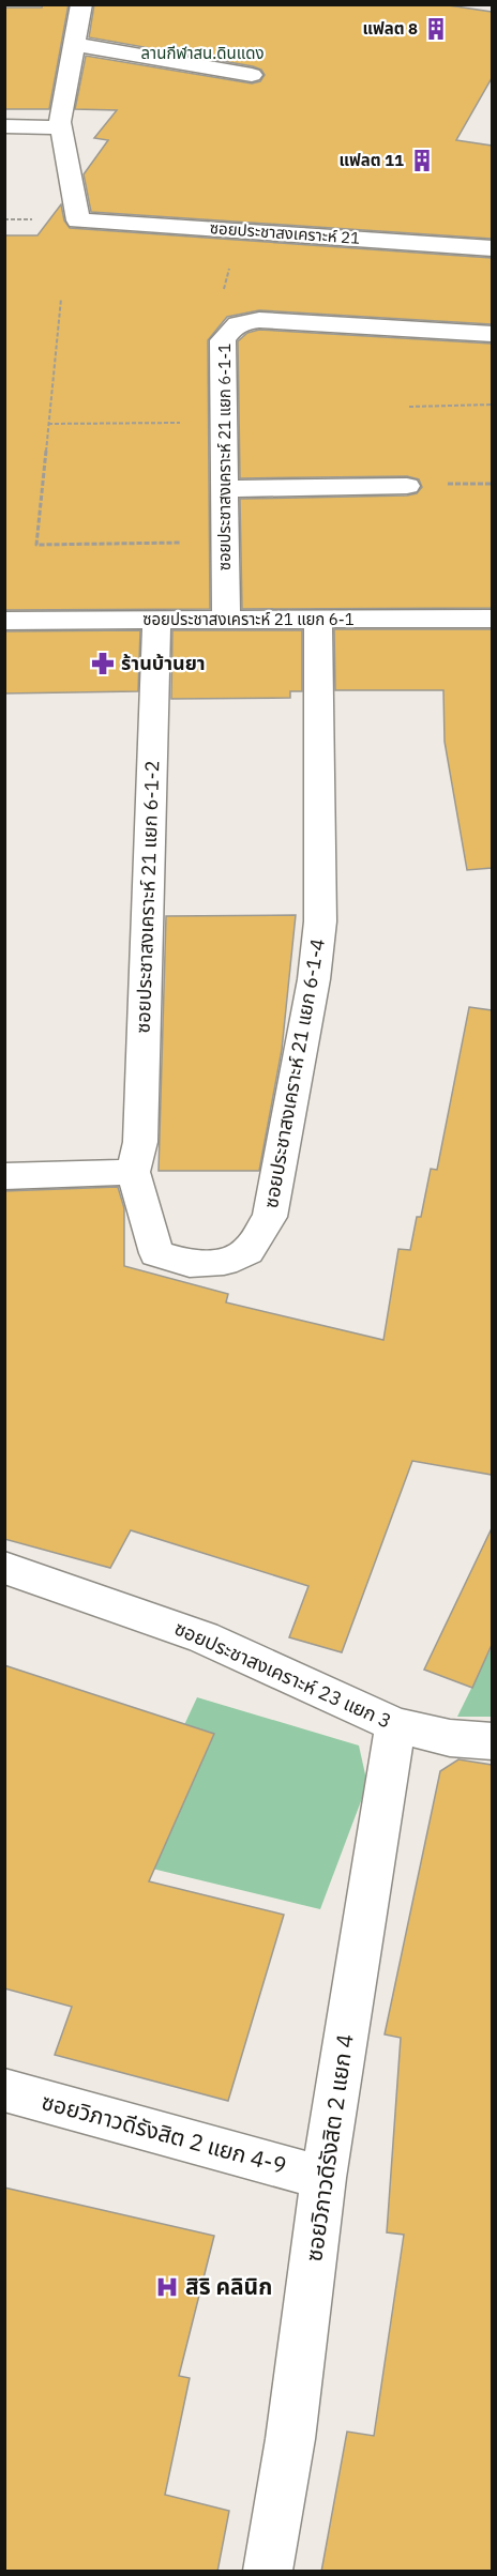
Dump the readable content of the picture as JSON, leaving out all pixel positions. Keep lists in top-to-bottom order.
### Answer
{
  "streets": {
    "street": [
      "ซอยประชาสงเคราะห์ 21",
      "ซอยประชาสงเคราะห์ 21 แยก 6-1-1",
      "ซอยประชาสงเคราะห์ 21 แยก 6-1",
      "ซอยประชาสงเคราะห์ 21 แยก 6-1-2",
      "ซอยประชาสงเคราะห์ 21 แยก 6-1-4",
      "ซอยประชาสงเคราะห์ 23 แยก 3",
      "ซอยวิภาวดีรังสิต 2 แยก 4-9",
      "ซอยวิภาวดีรังสิต 2 แยก 4"
    ]
  },
  "crossings": [
    ["ซอยประชาสงเคราะห์ 21 แยก 6-1-1", "ซอยประชาสงเคราะห์ 21 แยก 6-1"],
    ["ซอยประชาสงเคราะห์ 21 แยก 6-1", "ซอยประชาสงเคราะห์ 21 แยก 6-1-2"],
    ["ซอยประชาสงเคราะห์ 21 แยก 6-1", "ซอยประชาสงเคราะห์ 21 แยก 6-1-4"],
    ["ซอยประชาสงเคราะห์ 21 แยก 6-1-2", "ซอยประชาสงเคราะห์ 21 แยก 6-1-4"],
    ["ซอยประชาสงเคราะห์ 23 แยก 3", "ซอยวิภาวดีรังสิต 2 แยก 4"],
    ["ซอยวิภาวดีรังสิต 2 แยก 4-9", "ซอยวิภาวดีรังสิต 2 แยก 4"]
  ],
  "parks": ["ลานกีฬาสน.ดินแดง"],
  "places": {
    "building": ["แฟลต 8", "แฟลต 11"],
    "pharmacy": ["ร้านบ้านยา"],
    "hospital": ["สิริ คลินิก"]
  }
}
